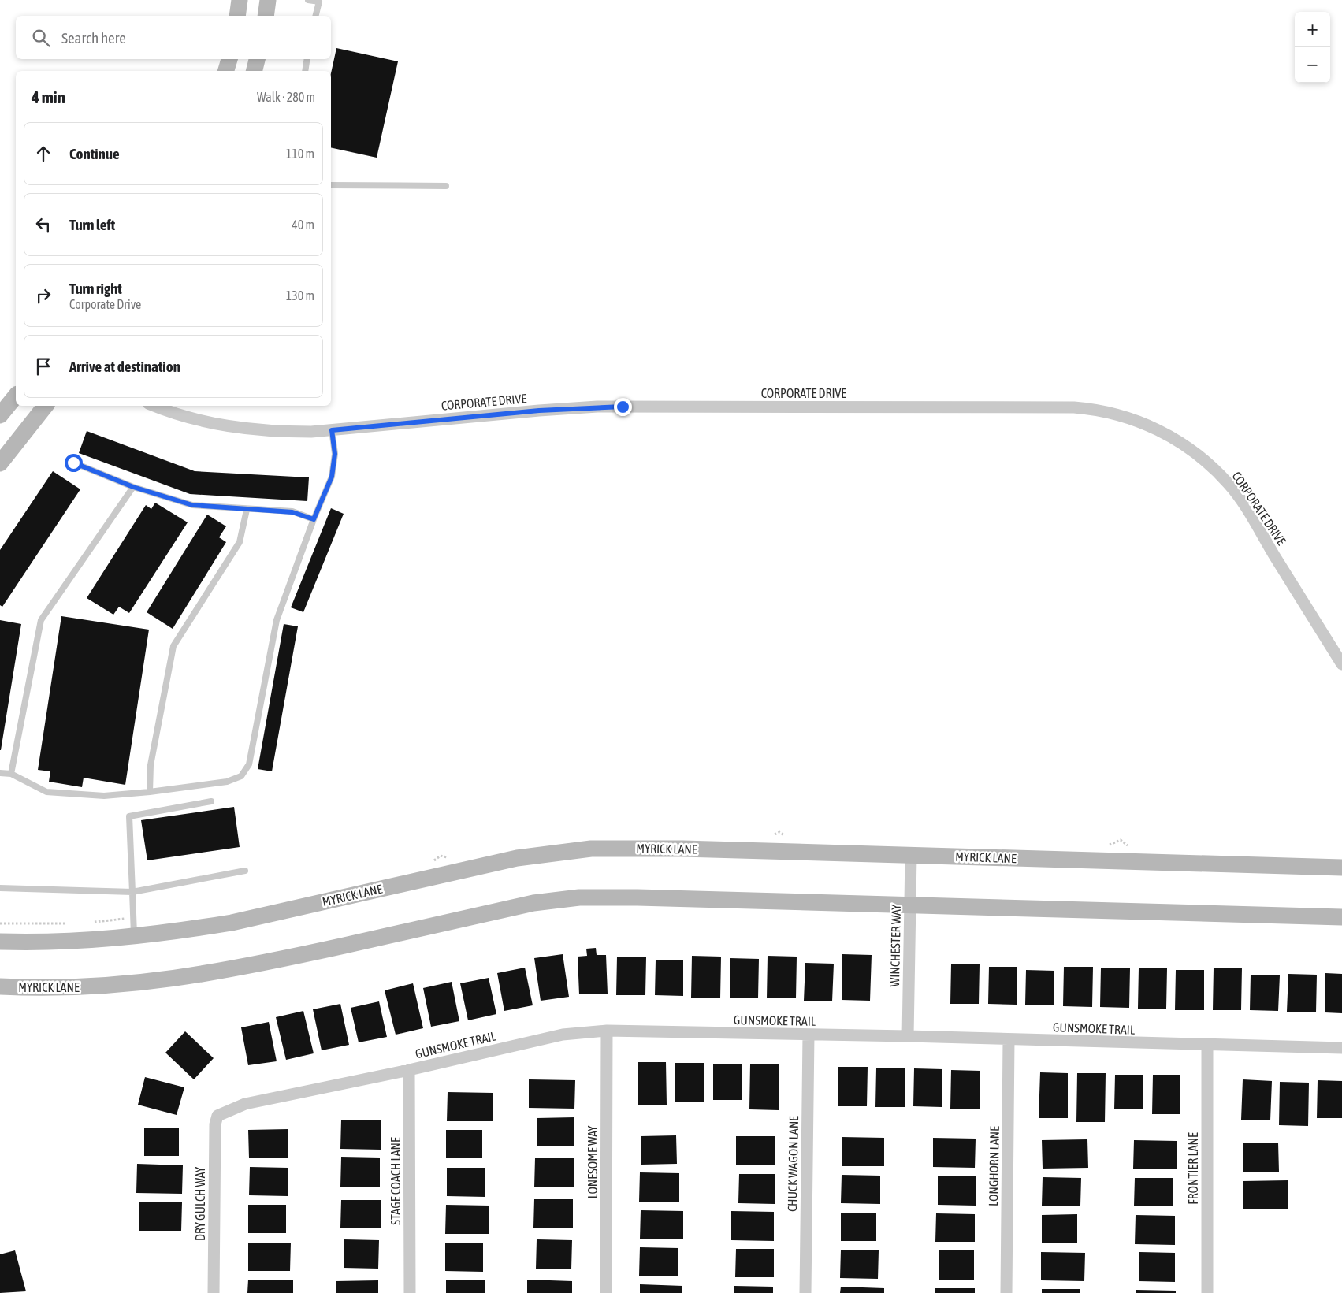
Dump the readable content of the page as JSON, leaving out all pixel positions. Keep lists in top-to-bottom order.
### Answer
{
  "streets": {
    "street": [
      "CORPORATE DRIVE",
      "MYRICK LANE",
      "WINCHESTER WAY",
      "GUNSMOKE TRAIL",
      "LONESOME WAY",
      "CHUCK WAGON LANE",
      "LONGHORN LANE",
      "FRONTIER LANE",
      "STAGE COACH LANE",
      "DRY GULCH WAY"
    ]
  },
  "crossings": [
    ["MYRICK LANE", "WINCHESTER WAY"],
    ["WINCHESTER WAY", "GUNSMOKE TRAIL"],
    ["GUNSMOKE TRAIL", "LONESOME WAY"],
    ["GUNSMOKE TRAIL", "CHUCK WAGON LANE"],
    ["GUNSMOKE TRAIL", "LONGHORN LANE"],
    ["GUNSMOKE TRAIL", "FRONTIER LANE"],
    ["GUNSMOKE TRAIL", "STAGE COACH LANE"],
    ["GUNSMOKE TRAIL", "DRY GULCH WAY"]
  ],
  "page": {
    "map_buttons": ["+", "−"],
    "search": "Search here",
    "heading": ["4 min", "Walk · 280 m"],
    "list": [
      ["Continue", "110 m"],
      ["Turn left", "40 m"],
      ["Turn right", "Corporate Drive", "130 m"],
      "Arrive at destination"
    ]
  }
}
